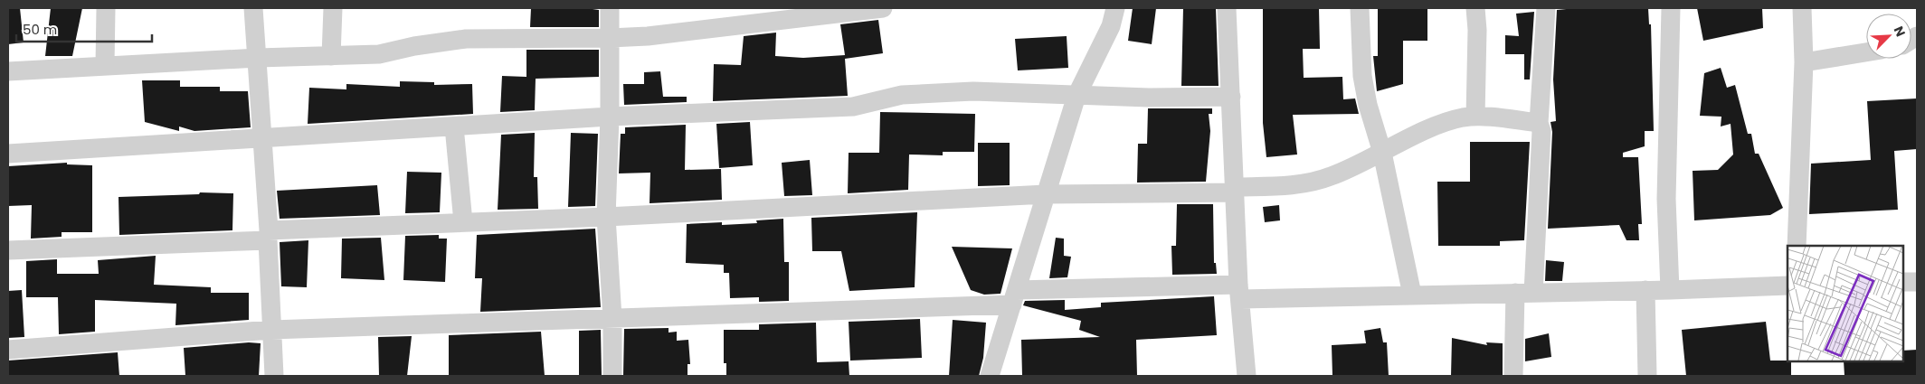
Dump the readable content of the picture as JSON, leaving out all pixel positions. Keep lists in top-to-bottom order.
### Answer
{
  "scale_bar": "50 m",
  "north": "top right"
}
